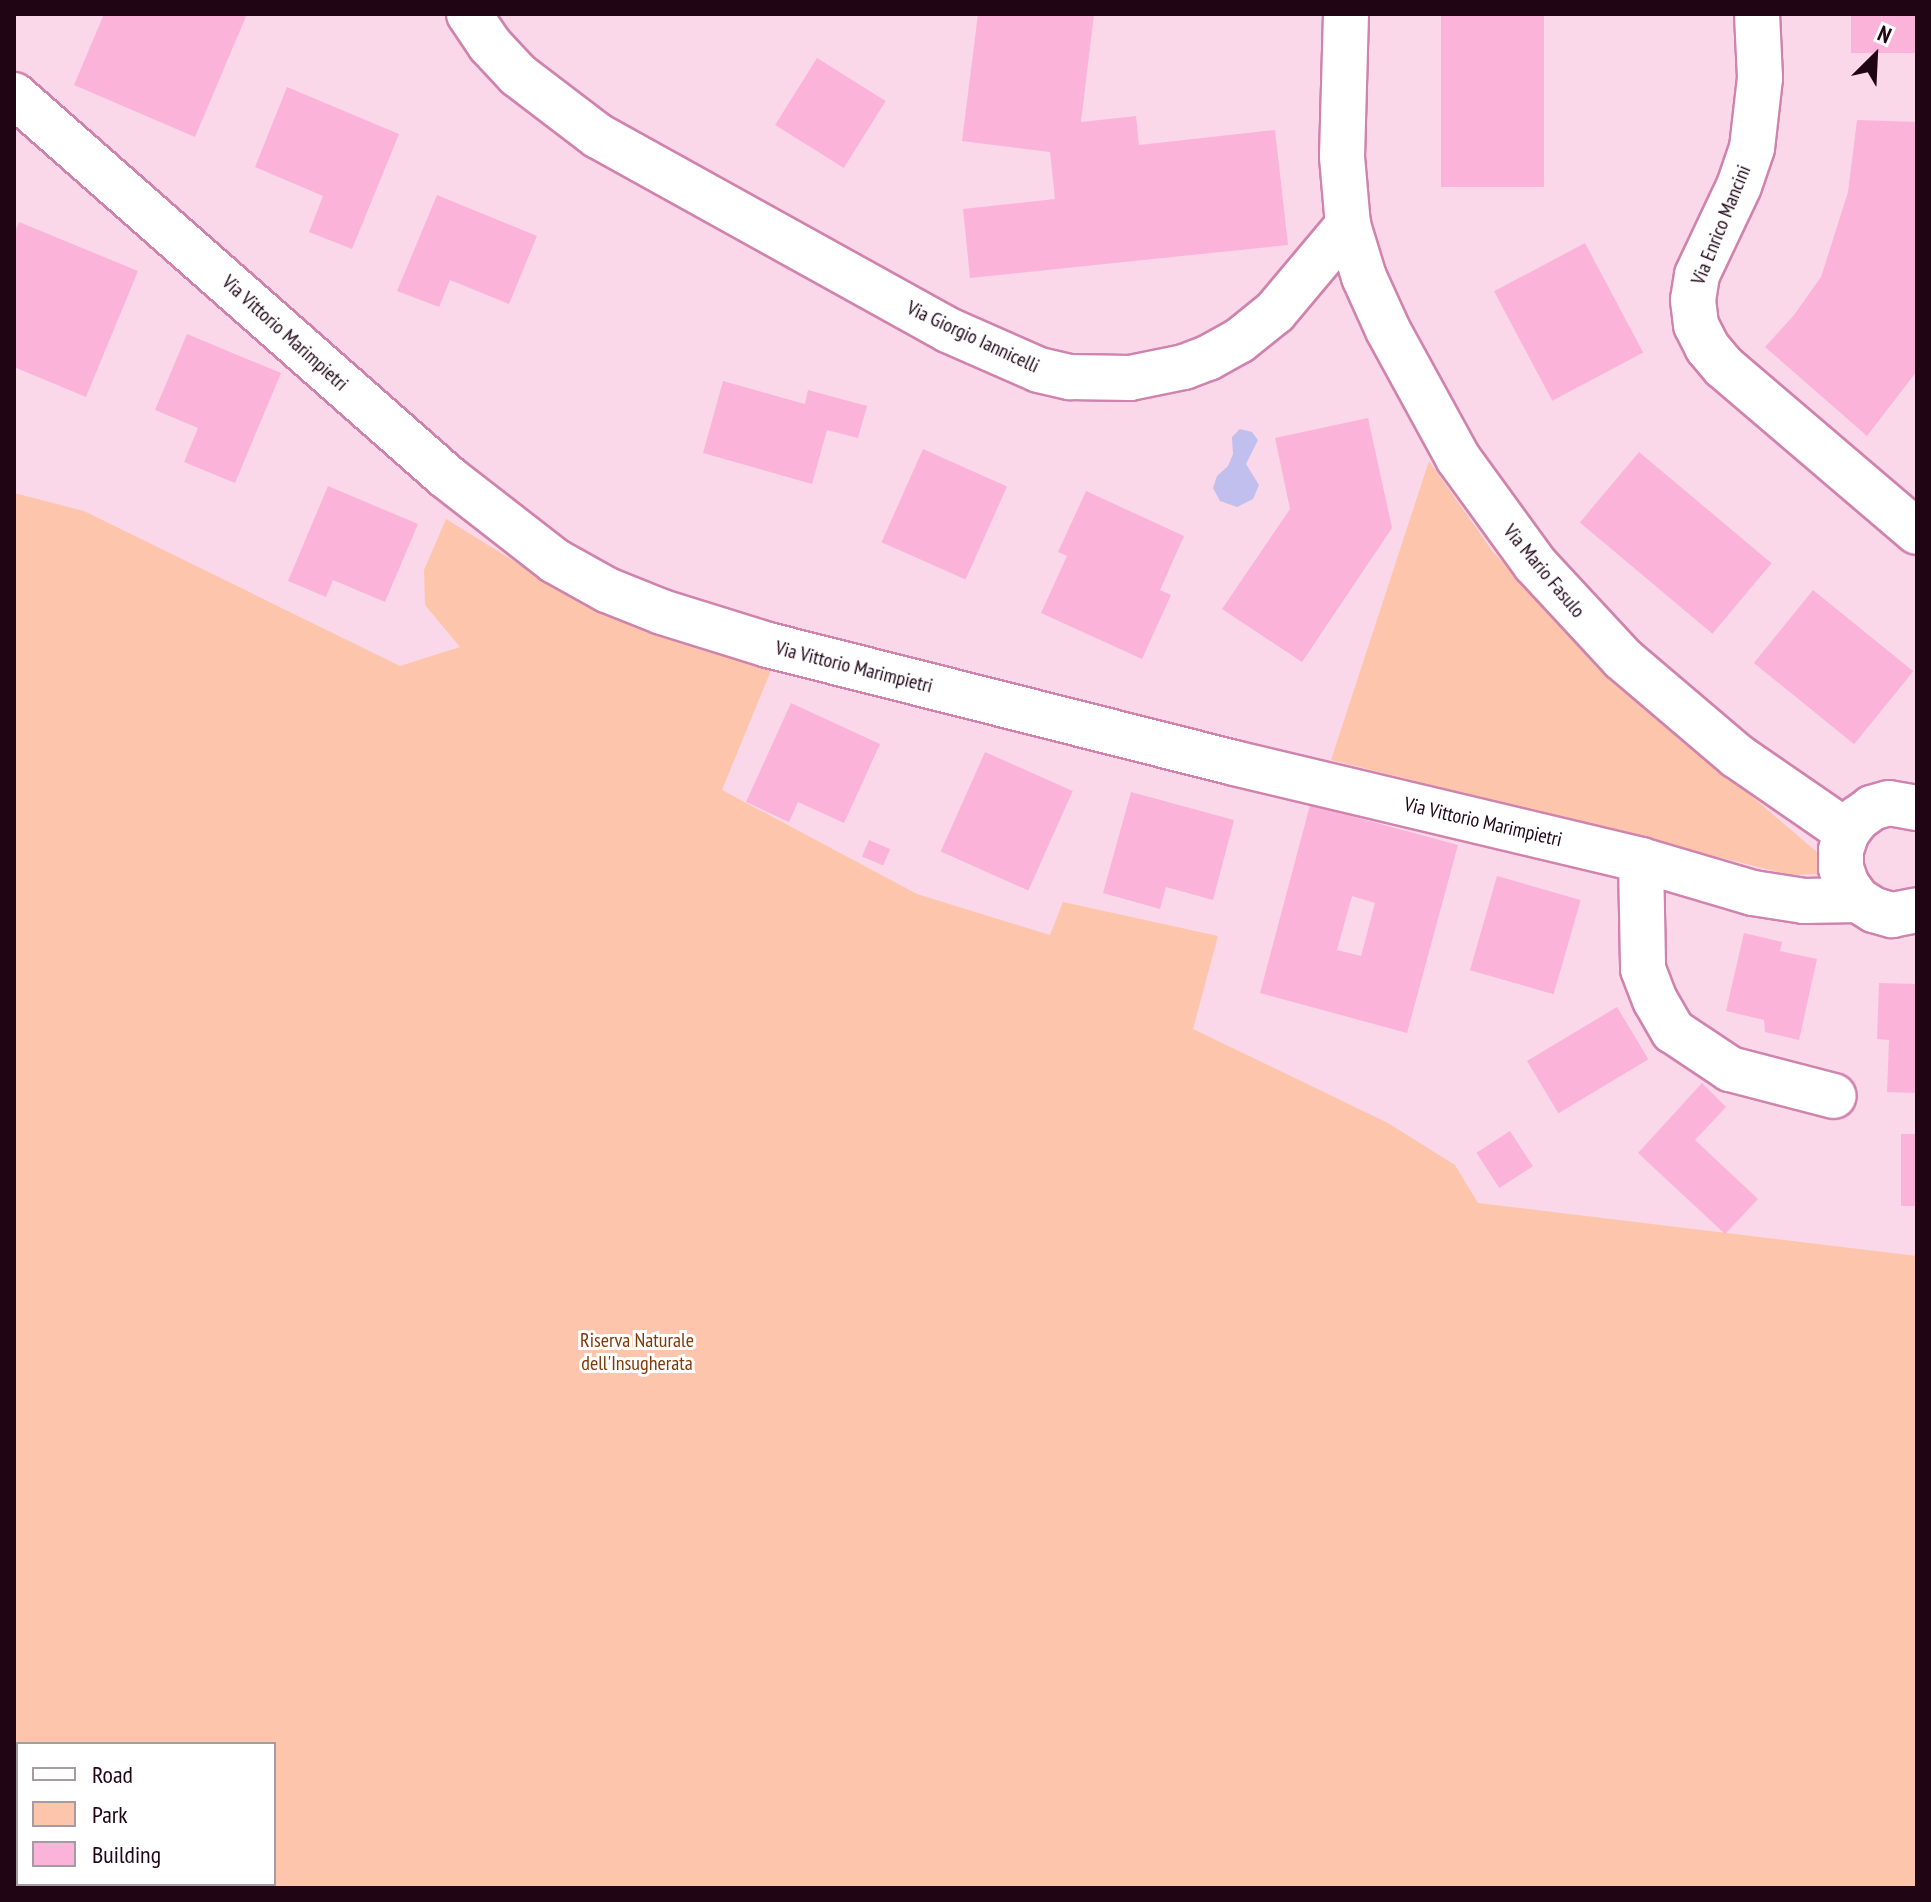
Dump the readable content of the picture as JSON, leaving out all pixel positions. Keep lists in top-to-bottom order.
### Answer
{
  "streets": {
    "street": [
      "Via Enrico Mancini",
      "Via Vittorio Marimpietri",
      "Via Giorgio Iannicelli",
      "Via Mario Fasulo"
    ]
  },
  "crossings": [
    ["Via Giorgio Iannicelli", "Via Mario Fasulo"]
  ],
  "parks": ["Riserva Naturale dell'Insugherata"],
  "legend": ["Road", "Park", "Building"],
  "north": "top right"
}
